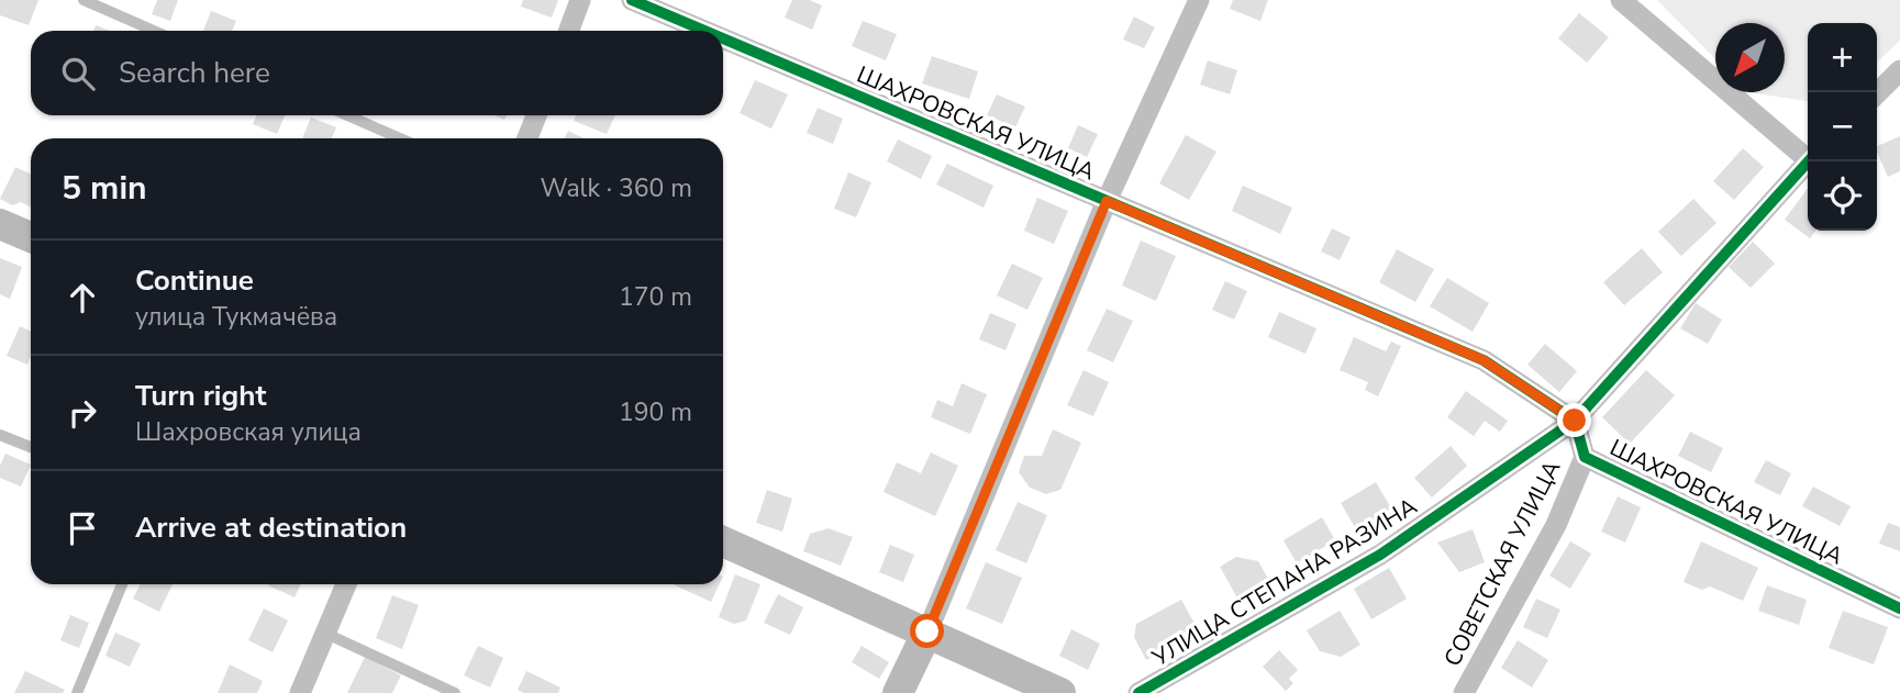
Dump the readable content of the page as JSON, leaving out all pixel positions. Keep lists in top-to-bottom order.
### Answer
{
  "streets": {
    "street": ["ШАХРОВСКАЯ УЛИЦА", "СОВЕТСКАЯ УЛИЦА", "УЛИЦА СТЕПАНА РАЗИНА"]
  },
  "crossings": [
    ["ШАХРОВСКАЯ УЛИЦА", "СОВЕТСКАЯ УЛИЦА"],
    ["ШАХРОВСКАЯ УЛИЦА", "УЛИЦА СТЕПАНА РАЗИНА"]
  ],
  "north": "bottom left",
  "page": {
    "map_buttons": ["+", "−"],
    "search": "Search here",
    "heading": ["5 min", "Walk · 360 m"],
    "list": [
      ["Continue", "улица Тукмачёва", "170 m"],
      ["Turn right", "Шахровская улица", "190 m"],
      "Arrive at destination"
    ]
  }
}
